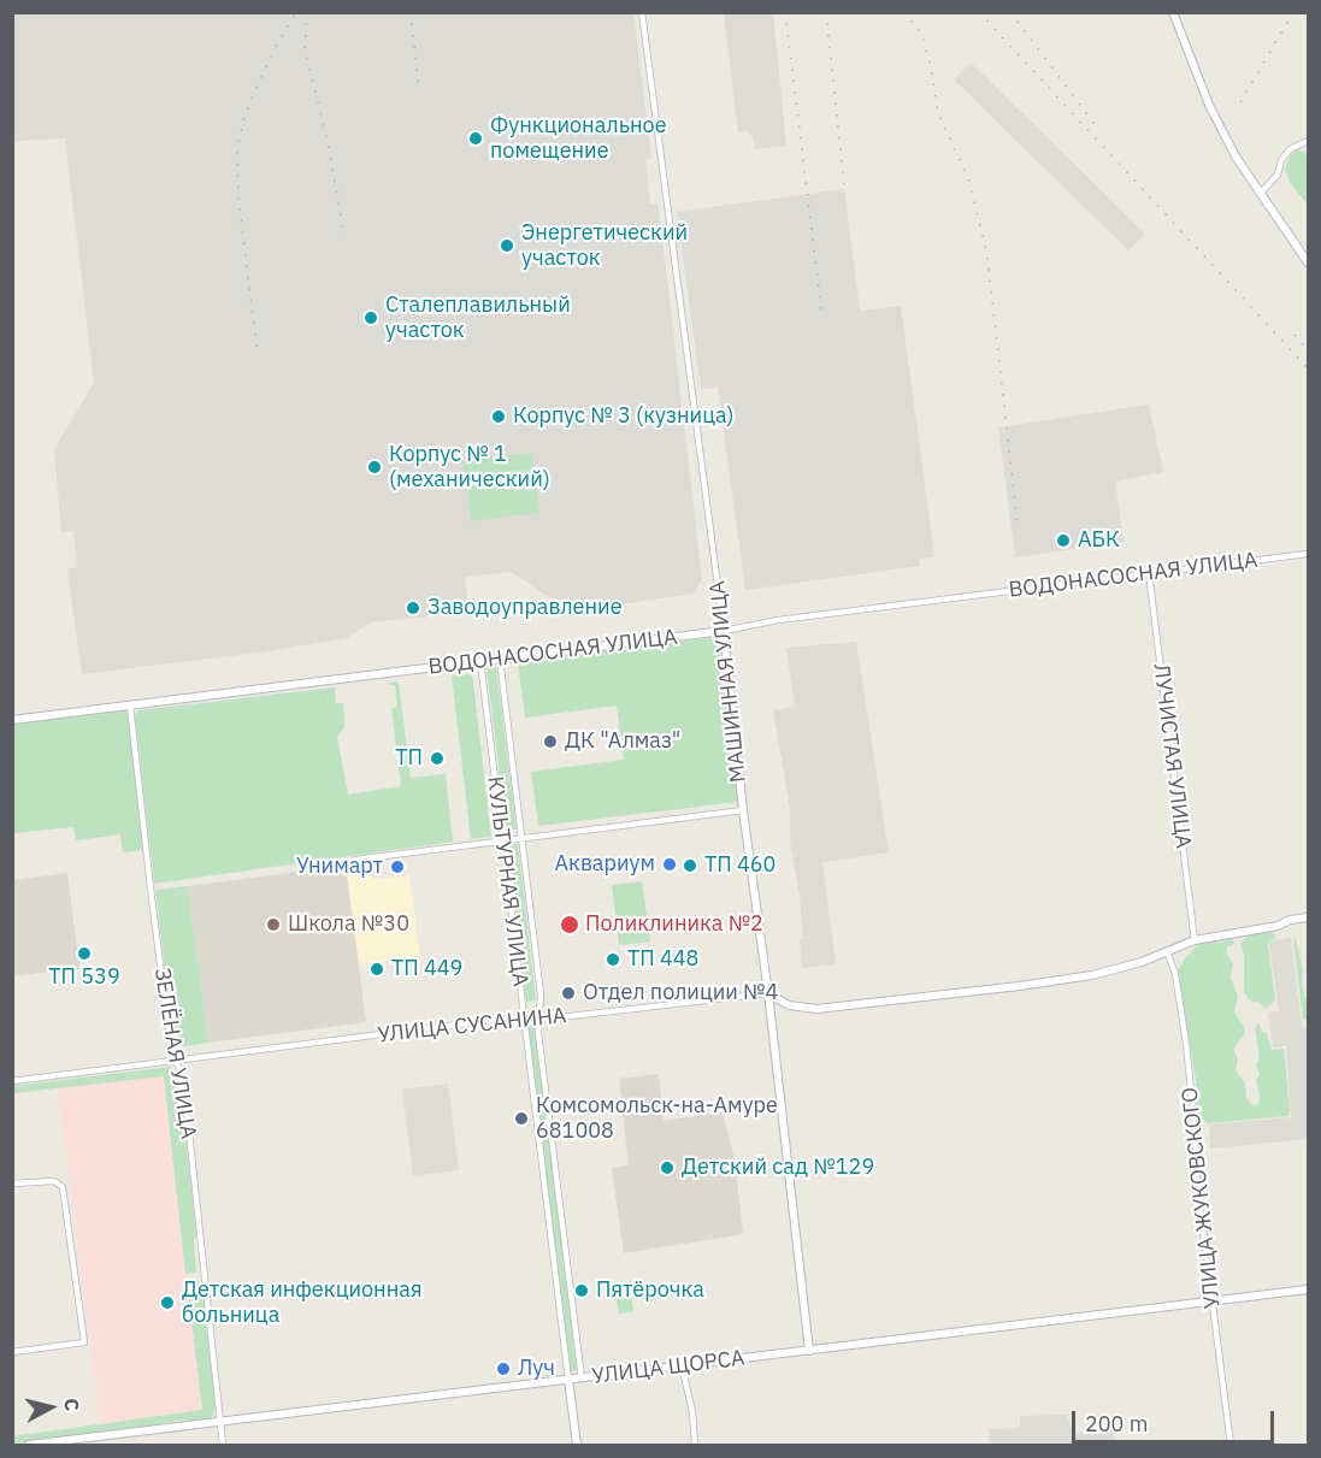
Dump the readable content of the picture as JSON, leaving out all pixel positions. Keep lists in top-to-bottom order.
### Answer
{
  "streets": {
    "street": [
      "ВОДОНАСОСНАЯ УЛИЦА",
      "МАШИННАЯ УЛИЦА",
      "ЛУЧИСТАЯ УЛИЦА",
      "КУЛЬТУРНАЯ УЛИЦА",
      "УЛИЦА СУСАНИНА",
      "ЗЕЛЁНАЯ УЛИЦА",
      "УЛИЦА ЖУКОВСКОГО",
      "УЛИЦА ЩОРСА"
    ]
  },
  "crossings": [
    ["ВОДОНАСОСНАЯ УЛИЦА", "МАШИННАЯ УЛИЦА"],
    ["ВОДОНАСОСНАЯ УЛИЦА", "ЛУЧИСТАЯ УЛИЦА"],
    ["ВОДОНАСОСНАЯ УЛИЦА", "КУЛЬТУРНАЯ УЛИЦА"],
    ["ВОДОНАСОСНАЯ УЛИЦА", "ЗЕЛЁНАЯ УЛИЦА"],
    ["МАШИННАЯ УЛИЦА", "УЛИЦА СУСАНИНА"],
    ["МАШИННАЯ УЛИЦА", "УЛИЦА ЩОРСА"],
    ["ЛУЧИСТАЯ УЛИЦА", "УЛИЦА СУСАНИНА"],
    ["КУЛЬТУРНАЯ УЛИЦА", "УЛИЦА СУСАНИНА"],
    ["КУЛЬТУРНАЯ УЛИЦА", "УЛИЦА ЩОРСА"],
    ["УЛИЦА СУСАНИНА", "ЗЕЛЁНАЯ УЛИЦА"],
    ["УЛИЦА СУСАНИНА", "УЛИЦА ЖУКОВСКОГО"],
    ["ЗЕЛЁНАЯ УЛИЦА", "УЛИЦА ЩОРСА"],
    ["УЛИЦА ЖУКОВСКОГО", "УЛИЦА ЩОРСА"]
  ],
  "places": [
    "Функциональное помещение",
    "Энергетический участок",
    "Сталеплавильный участок",
    "Корпус № 3 (кузница)",
    "Корпус № 1 (механический)",
    "АБК",
    "Заводоуправление",
    "ДК \"Алмаз\"",
    "ТП",
    "Аквариум",
    "ТП 460",
    "Унимарт",
    "Школа №30",
    "Поликлиника №2",
    "ТП 539",
    "ТП 448",
    "ТП 449",
    "Отдел полиции №4",
    "Комсомольск-на-Амуре 681008",
    "Детский сад №129",
    "Пятёрочка",
    "Детская инфекционная больница",
    "Луч"
  ],
  "scale_bar": "200 m",
  "north": "right"
}
